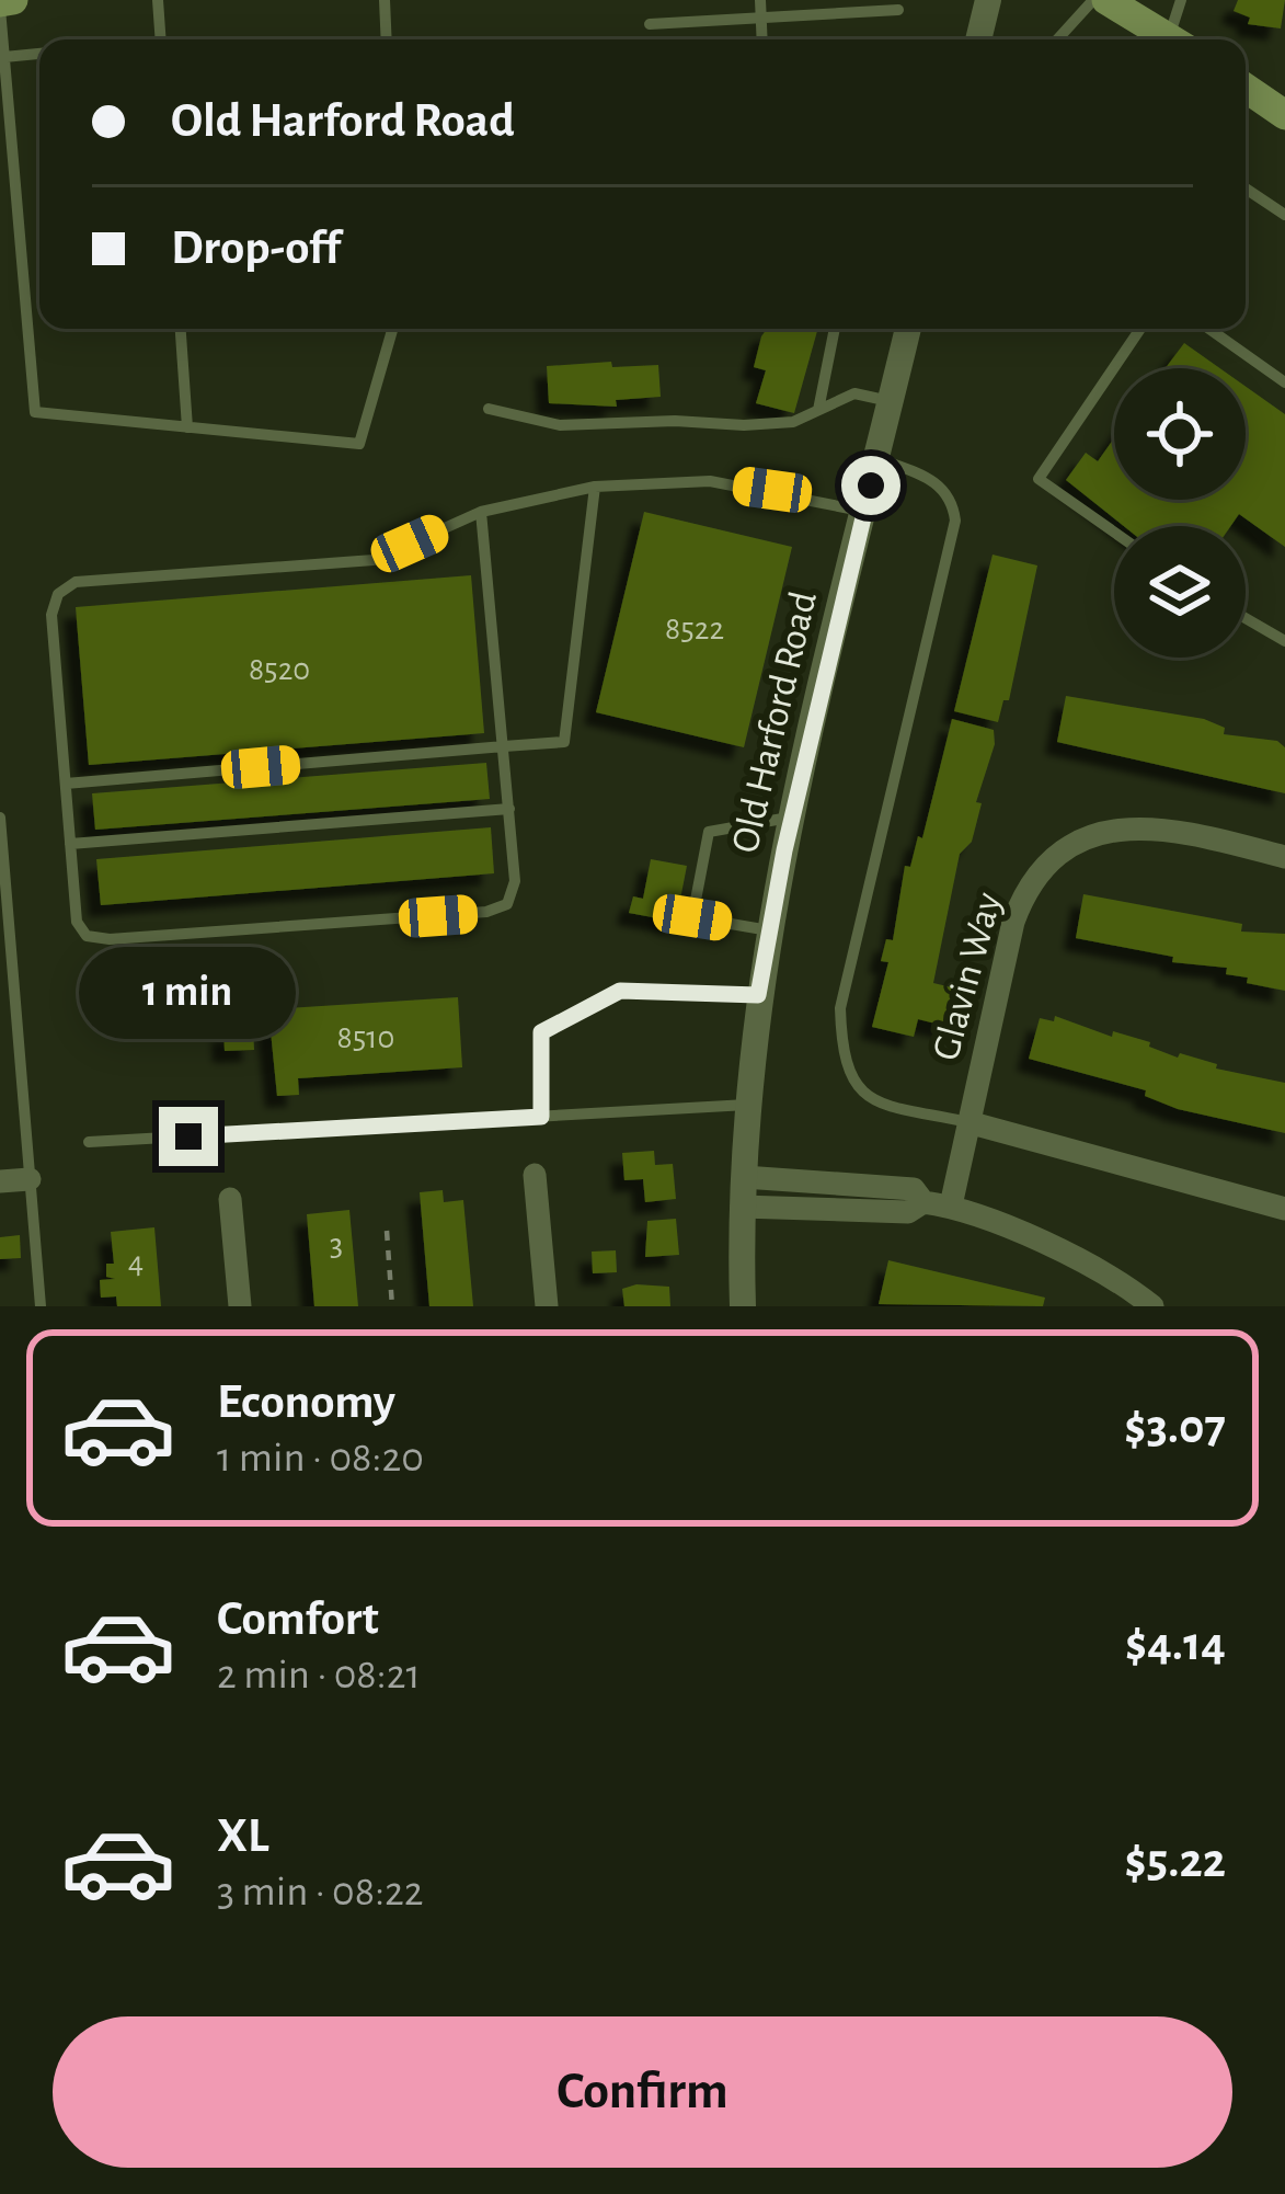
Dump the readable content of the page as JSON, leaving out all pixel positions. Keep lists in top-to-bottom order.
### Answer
{
  "streets": {
    "street": ["Old Harford Road", "Glavin Way"]
  },
  "house_numbers": [
    "8522",
    "8520",
    "8510",
    "3",
    "4"
  ],
  "page": {
    "banner": ["Old Harford Road", "Drop-off"],
    "bubble": "1 min",
    "list": [
      {
        "name": "Economy",
        "note": "1 min · 08:20",
        "value": "$3.07"
      },
      {
        "name": "Comfort",
        "note": "2 min · 08:21",
        "value": "$4.14"
      },
      {
        "name": "XL",
        "note": "3 min · 08:22",
        "value": "$5.22"
      }
    ],
    "buttons": "Confirm"
  }
}
